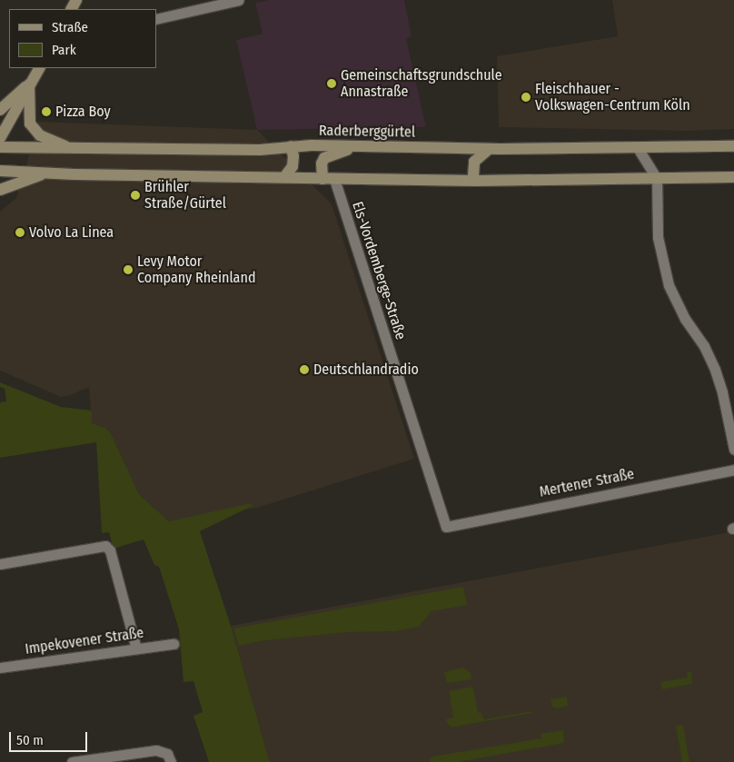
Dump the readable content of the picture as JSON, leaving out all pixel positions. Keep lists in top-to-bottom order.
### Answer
{
  "streets": {
    "main road": ["Raderberggürtel"],
    "street": ["Els-Vordemberge-Straße", "Mertener Straße", "Impekovener Straße"]
  },
  "crossings": [
    ["Els-Vordemberge-Straße", "Mertener Straße"]
  ],
  "places": [
    "Gemeinschaftsgrundschule Annastraße",
    "Fleischhauer - Volkswagen-Centrum Köln",
    "Pizza Boy",
    "Brühler Straße/Gürtel",
    "Volvo La Linea",
    "Levy Motor Company Rheinland",
    "Deutschlandradio"
  ],
  "legend": ["Straße", "Park"],
  "scale_bar": "50 m"
}
